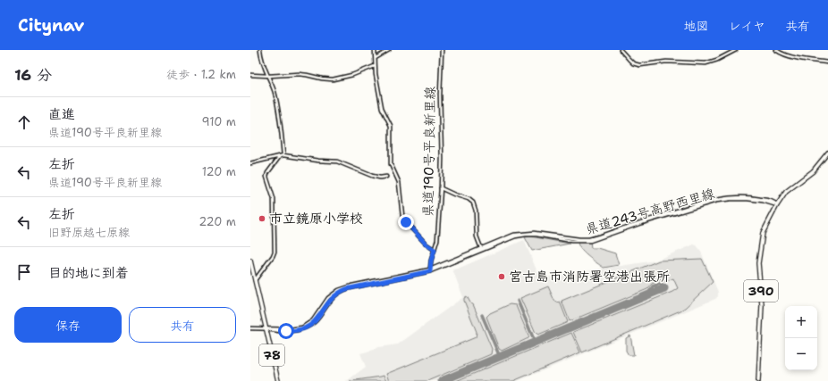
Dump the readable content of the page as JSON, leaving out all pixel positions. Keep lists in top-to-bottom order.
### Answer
{
  "streets": {
    "main road": [
      "県道190号平良新里線",
      "県道243号高野西里線",
      "390",
      "78"
    ]
  },
  "crossings": [
    ["県道190号平良新里線", "県道243号高野西里線"],
    ["県道243号高野西里線", "390"]
  ],
  "places": ["市立鏡原小学校", "宮古島市消防署空港出張所"],
  "page": {
    "header": "Citynav",
    "nav": ["地図", "レイヤ", "共有"],
    "heading": ["16 分", "徒歩 · 1.2 km"],
    "list": [
      ["直進", "県道190号平良新里線", "910 m"],
      ["左折", "県道190号平良新里線", "120 m"],
      ["左折", "旧野原越七原線", "220 m"],
      "目的地に到着"
    ],
    "buttons": ["保存", "共有"],
    "map_buttons": ["+", "−"]
  }
}
